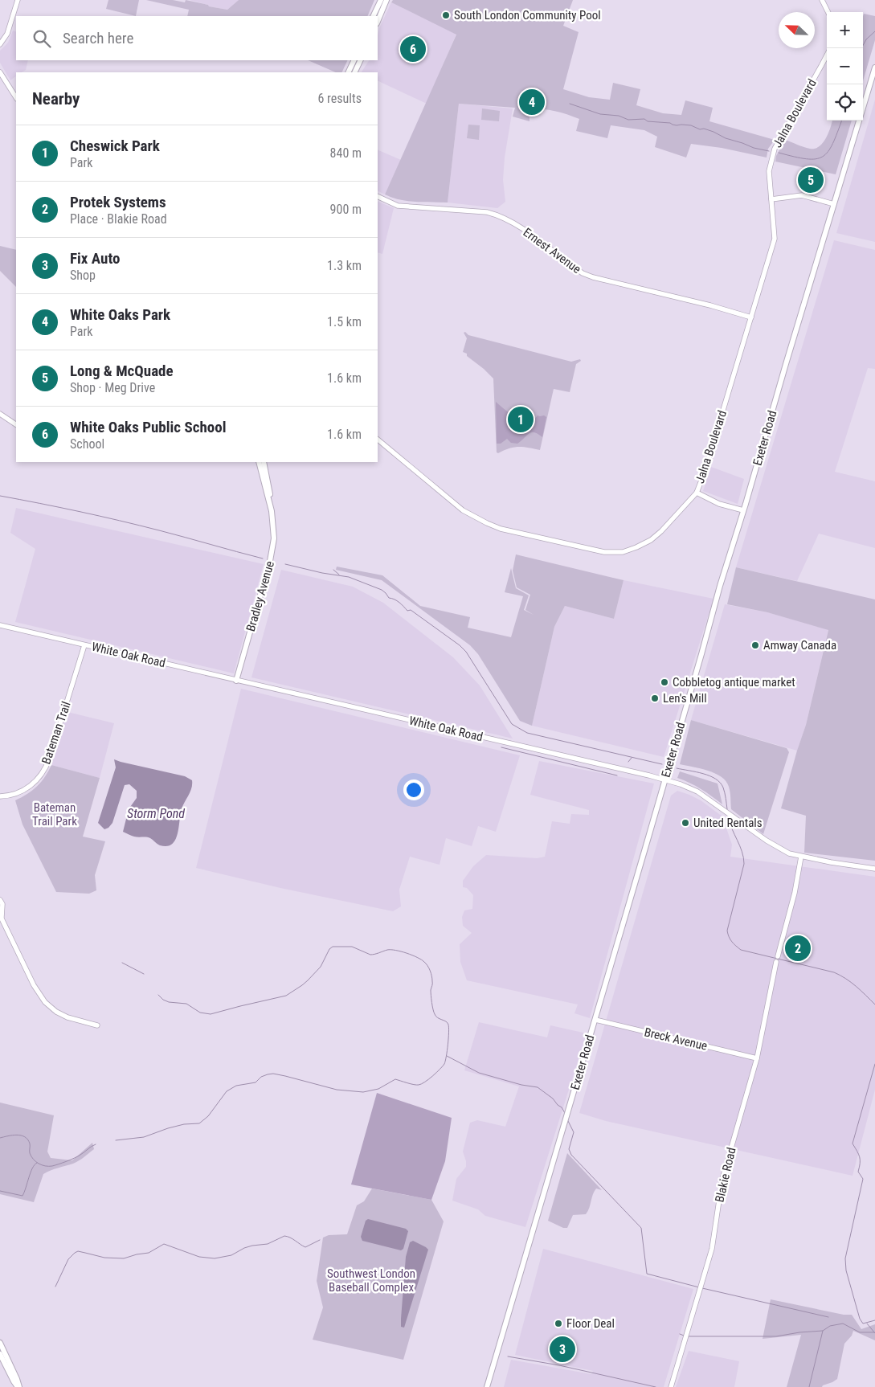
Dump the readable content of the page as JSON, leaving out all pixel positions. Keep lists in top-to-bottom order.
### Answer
{
  "streets": {
    "main road": ["Exeter Road", "Bradley Avenue"],
    "street": [
      "Jalna Boulevard",
      "Ernest Avenue",
      "White Oak Road",
      "Bateman Trail",
      "Breck Avenue",
      "Blakie Road"
    ]
  },
  "crossings": [
    ["Jalna Boulevard", "Ernest Avenue"],
    ["Exeter Road", "White Oak Road"],
    ["Exeter Road", "Breck Avenue"],
    ["Bradley Avenue", "White Oak Road"],
    ["White Oak Road", "Bateman Trail"],
    ["Breck Avenue", "Blakie Road"]
  ],
  "water": ["Storm Pond"],
  "parks": ["Bateman Trail Park", "Southwest London Baseball Complex"],
  "places": [
    "South London Community Pool",
    "Amway Canada",
    "Cobbletog antique market",
    "Len's Mill",
    "United Rentals",
    "Floor Deal"
  ],
  "north": "top left",
  "page": {
    "map_buttons": ["+", "−"],
    "search": "Search here",
    "pins": [
      "6",
      "4",
      "5",
      "1",
      "2",
      "3"
    ],
    "heading": ["Nearby", "6 results"],
    "list": [
      {
        "mark": "1",
        "name": "Cheswick Park",
        "note": "Park",
        "value": "840 m"
      },
      {
        "mark": "2",
        "name": "Protek Systems",
        "note": "Place · Blakie Road",
        "value": "900 m"
      },
      {
        "mark": "3",
        "name": "Fix Auto",
        "note": "Shop",
        "value": "1.3 km"
      },
      {
        "mark": "4",
        "name": "White Oaks Park",
        "note": "Park",
        "value": "1.5 km"
      },
      {
        "mark": "5",
        "name": "Long & McQuade",
        "note": "Shop · Meg Drive",
        "value": "1.6 km"
      },
      {
        "mark": "6",
        "name": "White Oaks Public School",
        "note": "School",
        "value": "1.6 km"
      }
    ]
  }
}
